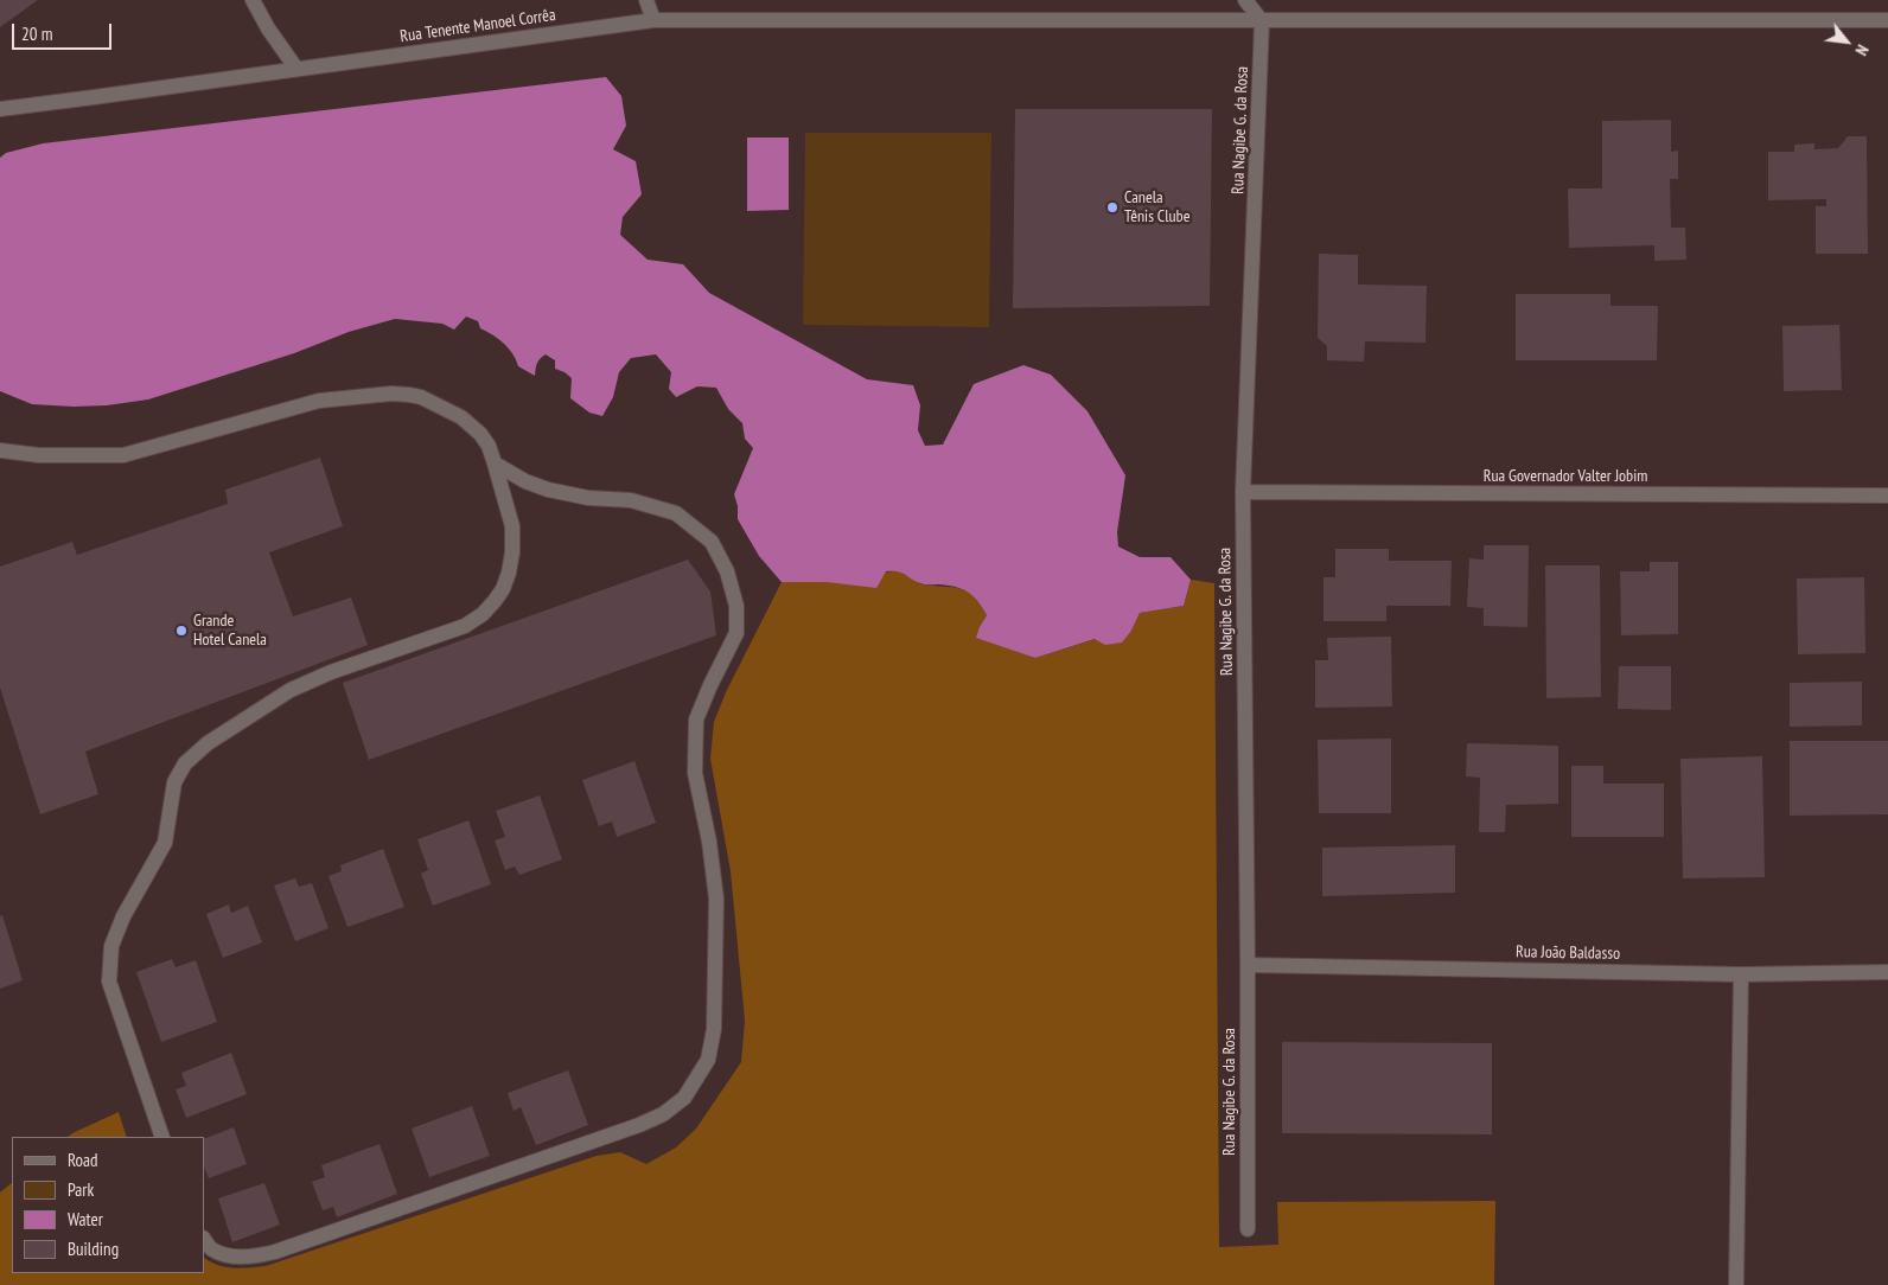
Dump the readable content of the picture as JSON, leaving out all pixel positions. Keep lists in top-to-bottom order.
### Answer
{
  "streets": {
    "street": [
      "Rua Tenente Manoel Corrêa",
      "Rua Nagibe G. da Rosa",
      "Rua Governador Valter Jobim",
      "Rua João Baldasso"
    ]
  },
  "crossings": [
    ["Rua Tenente Manoel Corrêa", "Rua Nagibe G. da Rosa"],
    ["Rua Nagibe G. da Rosa", "Rua Governador Valter Jobim"],
    ["Rua Nagibe G. da Rosa", "Rua João Baldasso"]
  ],
  "places": ["Canela Tênis Clube", "Grande Hotel Canela"],
  "legend": [
    "Road",
    "Park",
    "Water",
    "Building"
  ],
  "scale_bar": "20 m",
  "north": "bottom right"
}
